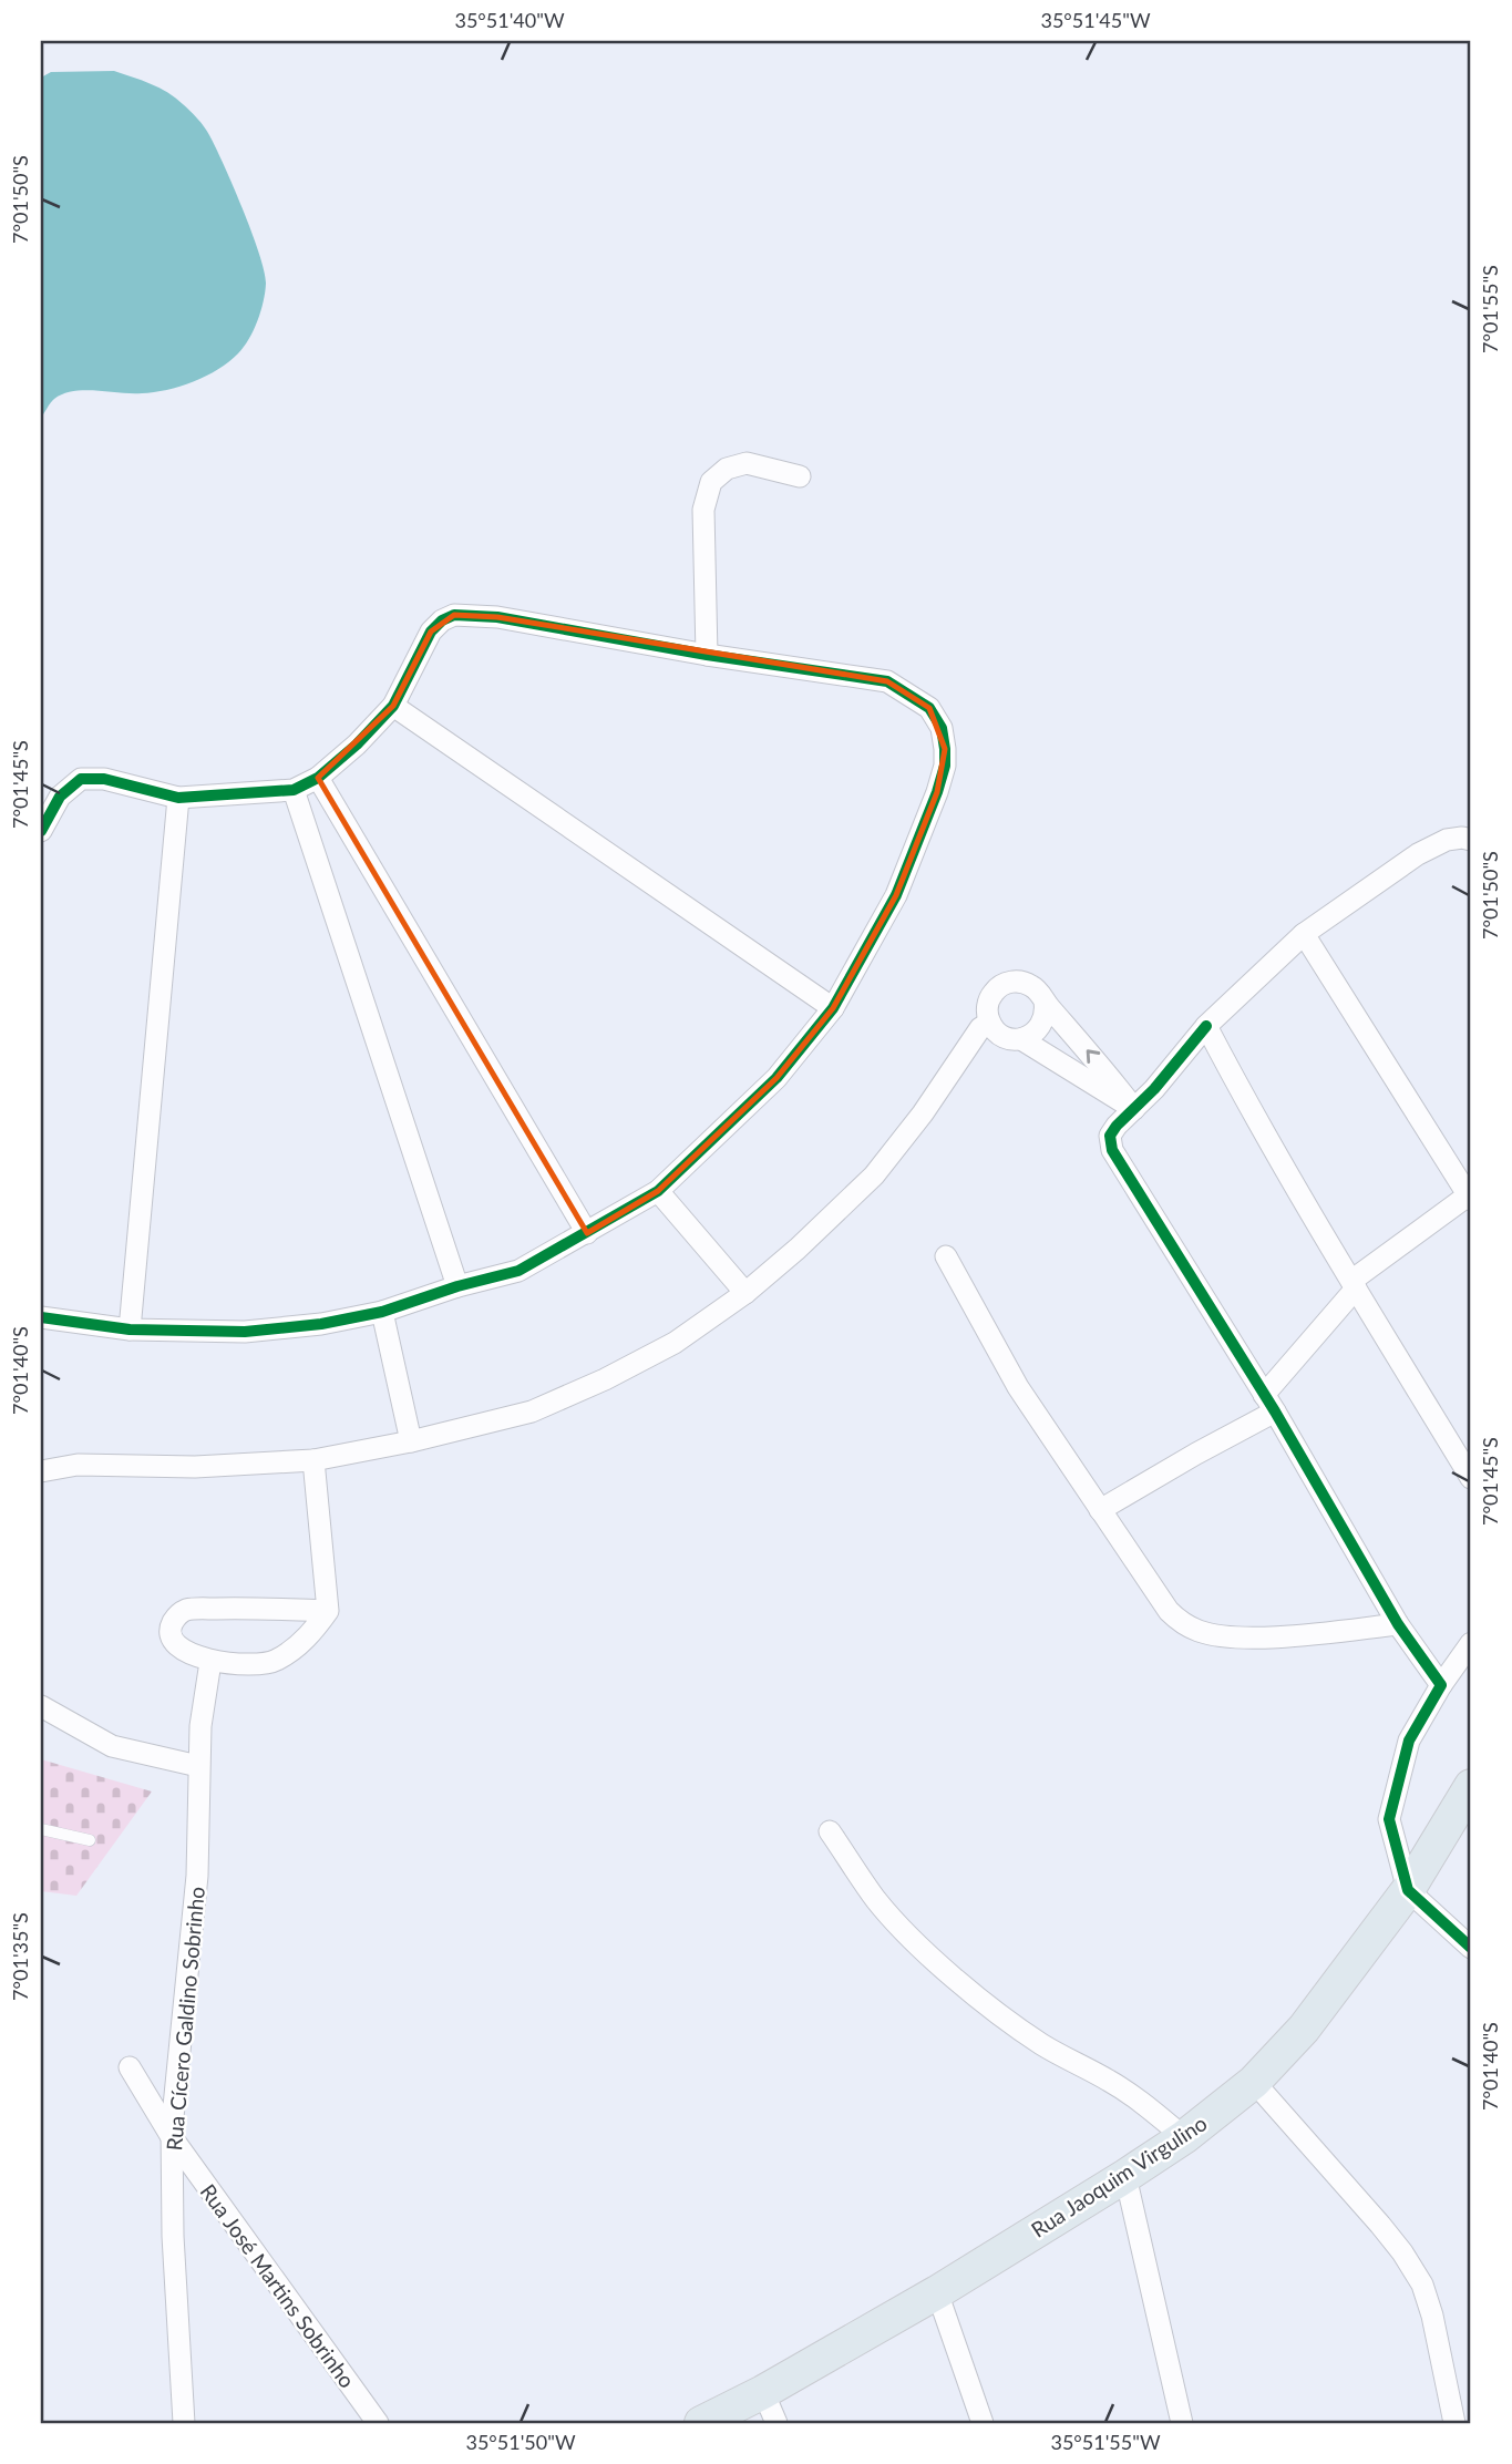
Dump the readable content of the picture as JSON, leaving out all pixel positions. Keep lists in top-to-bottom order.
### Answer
{
  "streets": {
    "main road": ["Rua Jaoquim Virgulino"],
    "street": ["Rua Cícero Galdino Sobrinho", "Rua José Martins Sobrinho"]
  },
  "crossings": [
    ["Rua Cícero Galdino Sobrinho", "Rua José Martins Sobrinho"]
  ],
  "coordinates": [
    "35°51'40\"W",
    "35°51'45\"W",
    "7°01'50\"S",
    "7°01'55\"S",
    "7°01'45\"S",
    "7°01'40\"S",
    "7°01'35\"S",
    "35°51'50\"W",
    "35°51'55\"W"
  ]
}
